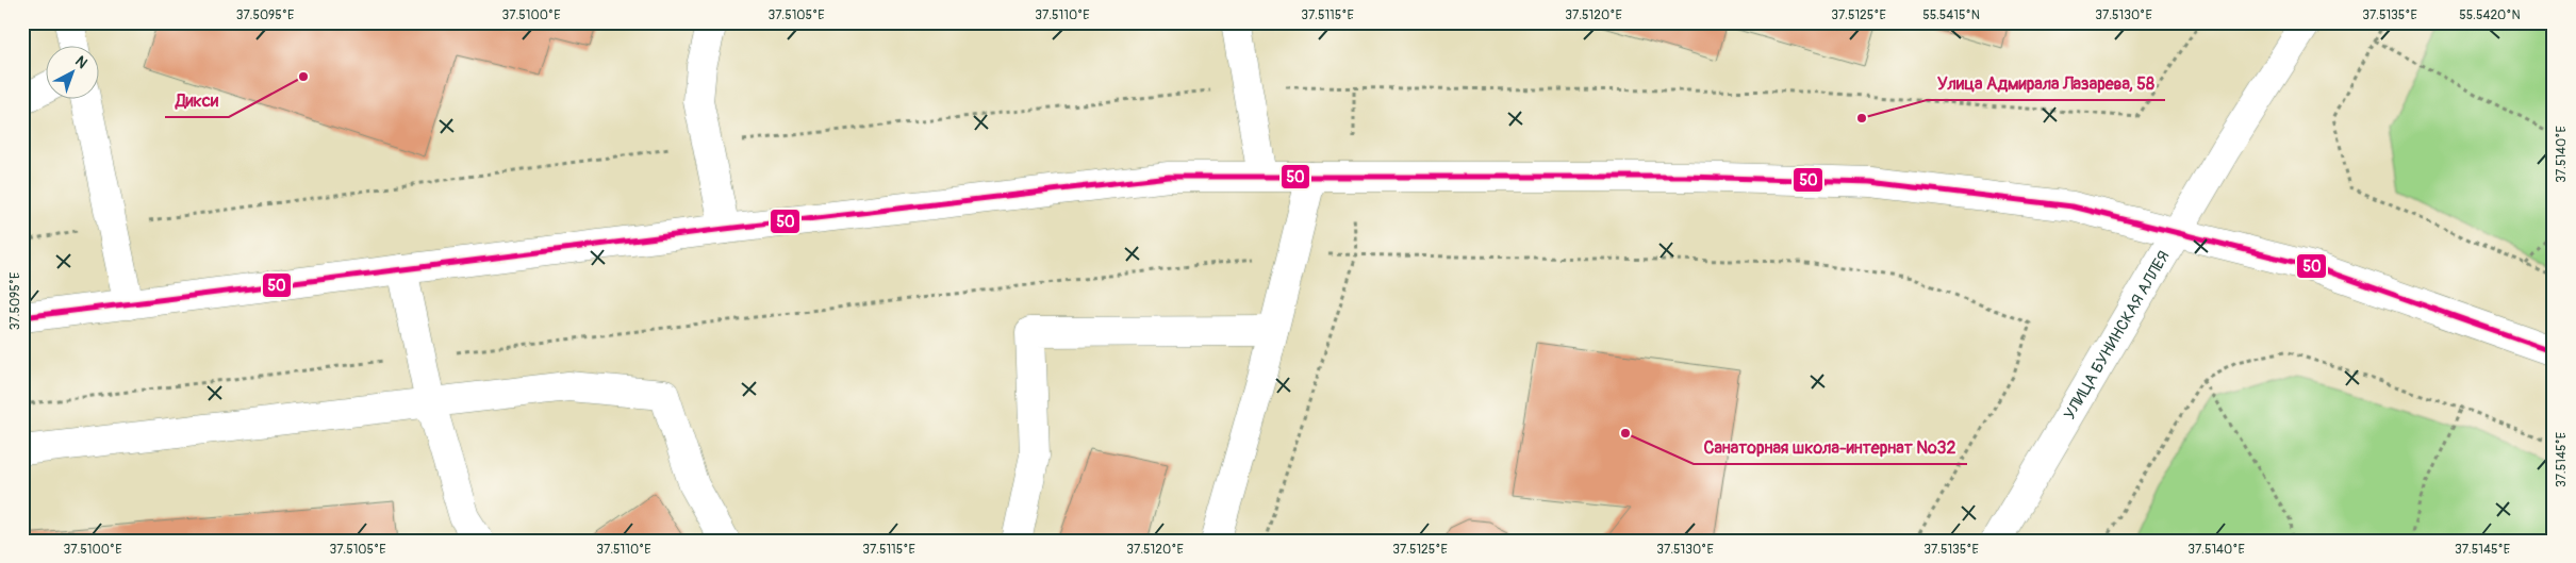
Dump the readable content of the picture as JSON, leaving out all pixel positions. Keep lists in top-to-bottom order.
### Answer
{
  "streets": {
    "street": ["УЛИЦА БУНИНСКАЯ АЛЛЕЯ"]
  },
  "places": ["Дикси", "Улица Адмирала Лазарева, 58", "Санаторная школа-интернат №32"],
  "lines": ["transit line 50"],
  "north": "top right",
  "coordinates": [
    "37.5095°E",
    "37.5100°E",
    "37.5105°E",
    "37.5110°E",
    "37.5115°E",
    "37.5120°E",
    "37.5125°E",
    "55.5415°N",
    "37.5130°E",
    "37.5135°E",
    "55.5420°N",
    "37.5140°E",
    "37.5145°E"
  ]
}
